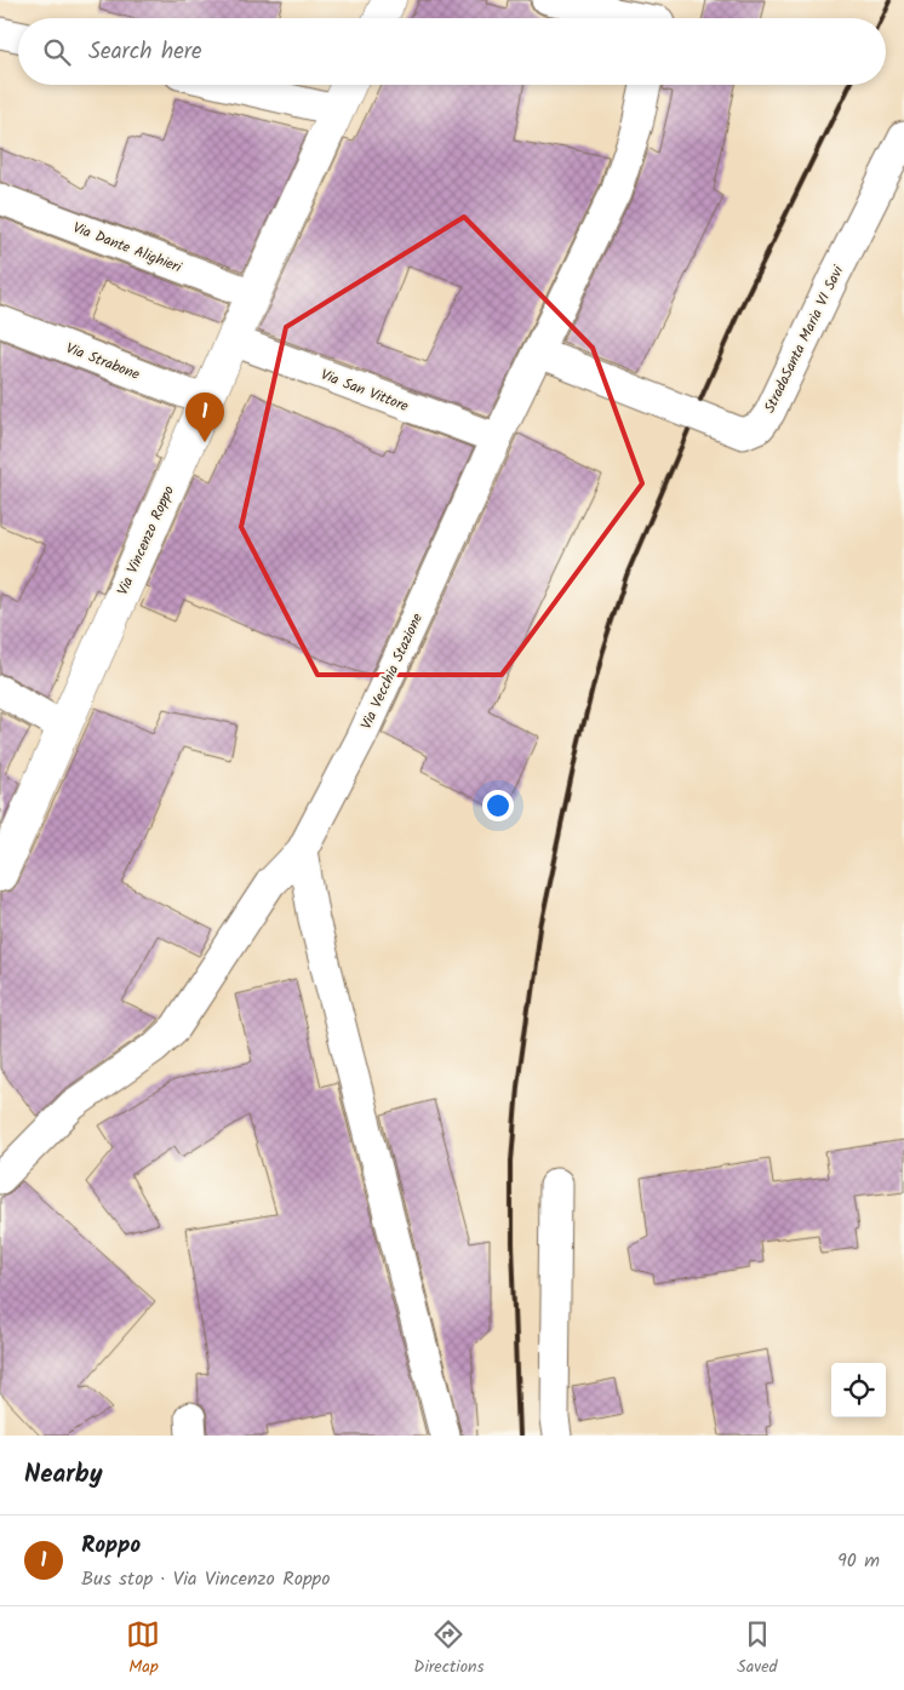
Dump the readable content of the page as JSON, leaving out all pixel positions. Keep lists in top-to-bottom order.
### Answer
{
  "streets": {
    "street": [
      "Via Dante Alighieri",
      "StradaSanta Maria VI Savi",
      "Via Strabone",
      "Via San Vittore",
      "Via Vincenzo Roppo",
      "Via Vecchia Stazione"
    ]
  },
  "crossings": [
    ["Via Dante Alighieri", "Via Vincenzo Roppo"],
    ["StradaSanta Maria VI Savi", "Via Vecchia Stazione"],
    ["Via Strabone", "Via Vincenzo Roppo"],
    ["Via San Vittore", "Via Vincenzo Roppo"],
    ["Via San Vittore", "Via Vecchia Stazione"]
  ],
  "page": {
    "search": "Search here",
    "pins": "1",
    "heading": "Nearby",
    "list": [
      {
        "mark": "1",
        "name": "Roppo",
        "note": "Bus stop · Via Vincenzo Roppo",
        "value": "90 m"
      }
    ],
    "nav": ["Map", "Directions", "Saved"]
  }
}
